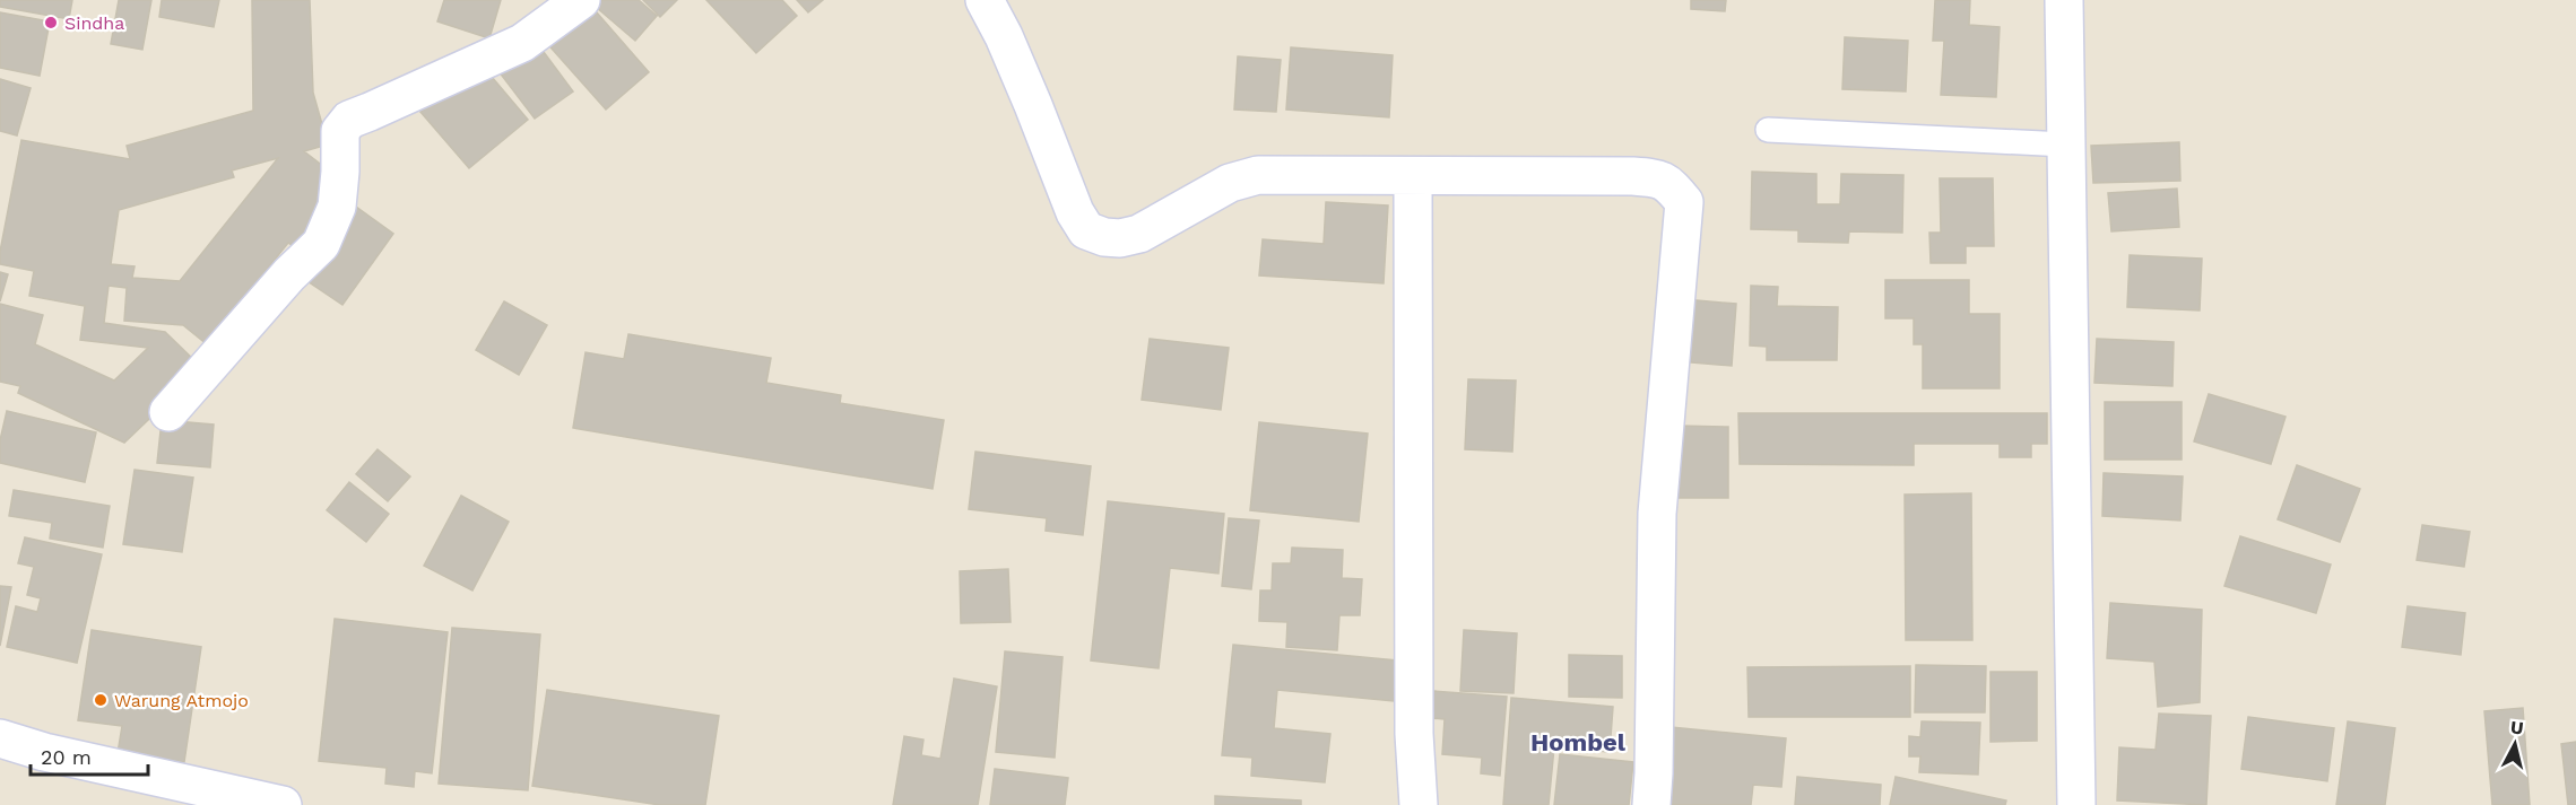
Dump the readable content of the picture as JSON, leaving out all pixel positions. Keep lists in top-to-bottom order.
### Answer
{
  "districts": ["Hombel"],
  "places": ["Sindha", "Warung Atmojo"],
  "scale_bar": "20 m",
  "north": "top"
}
